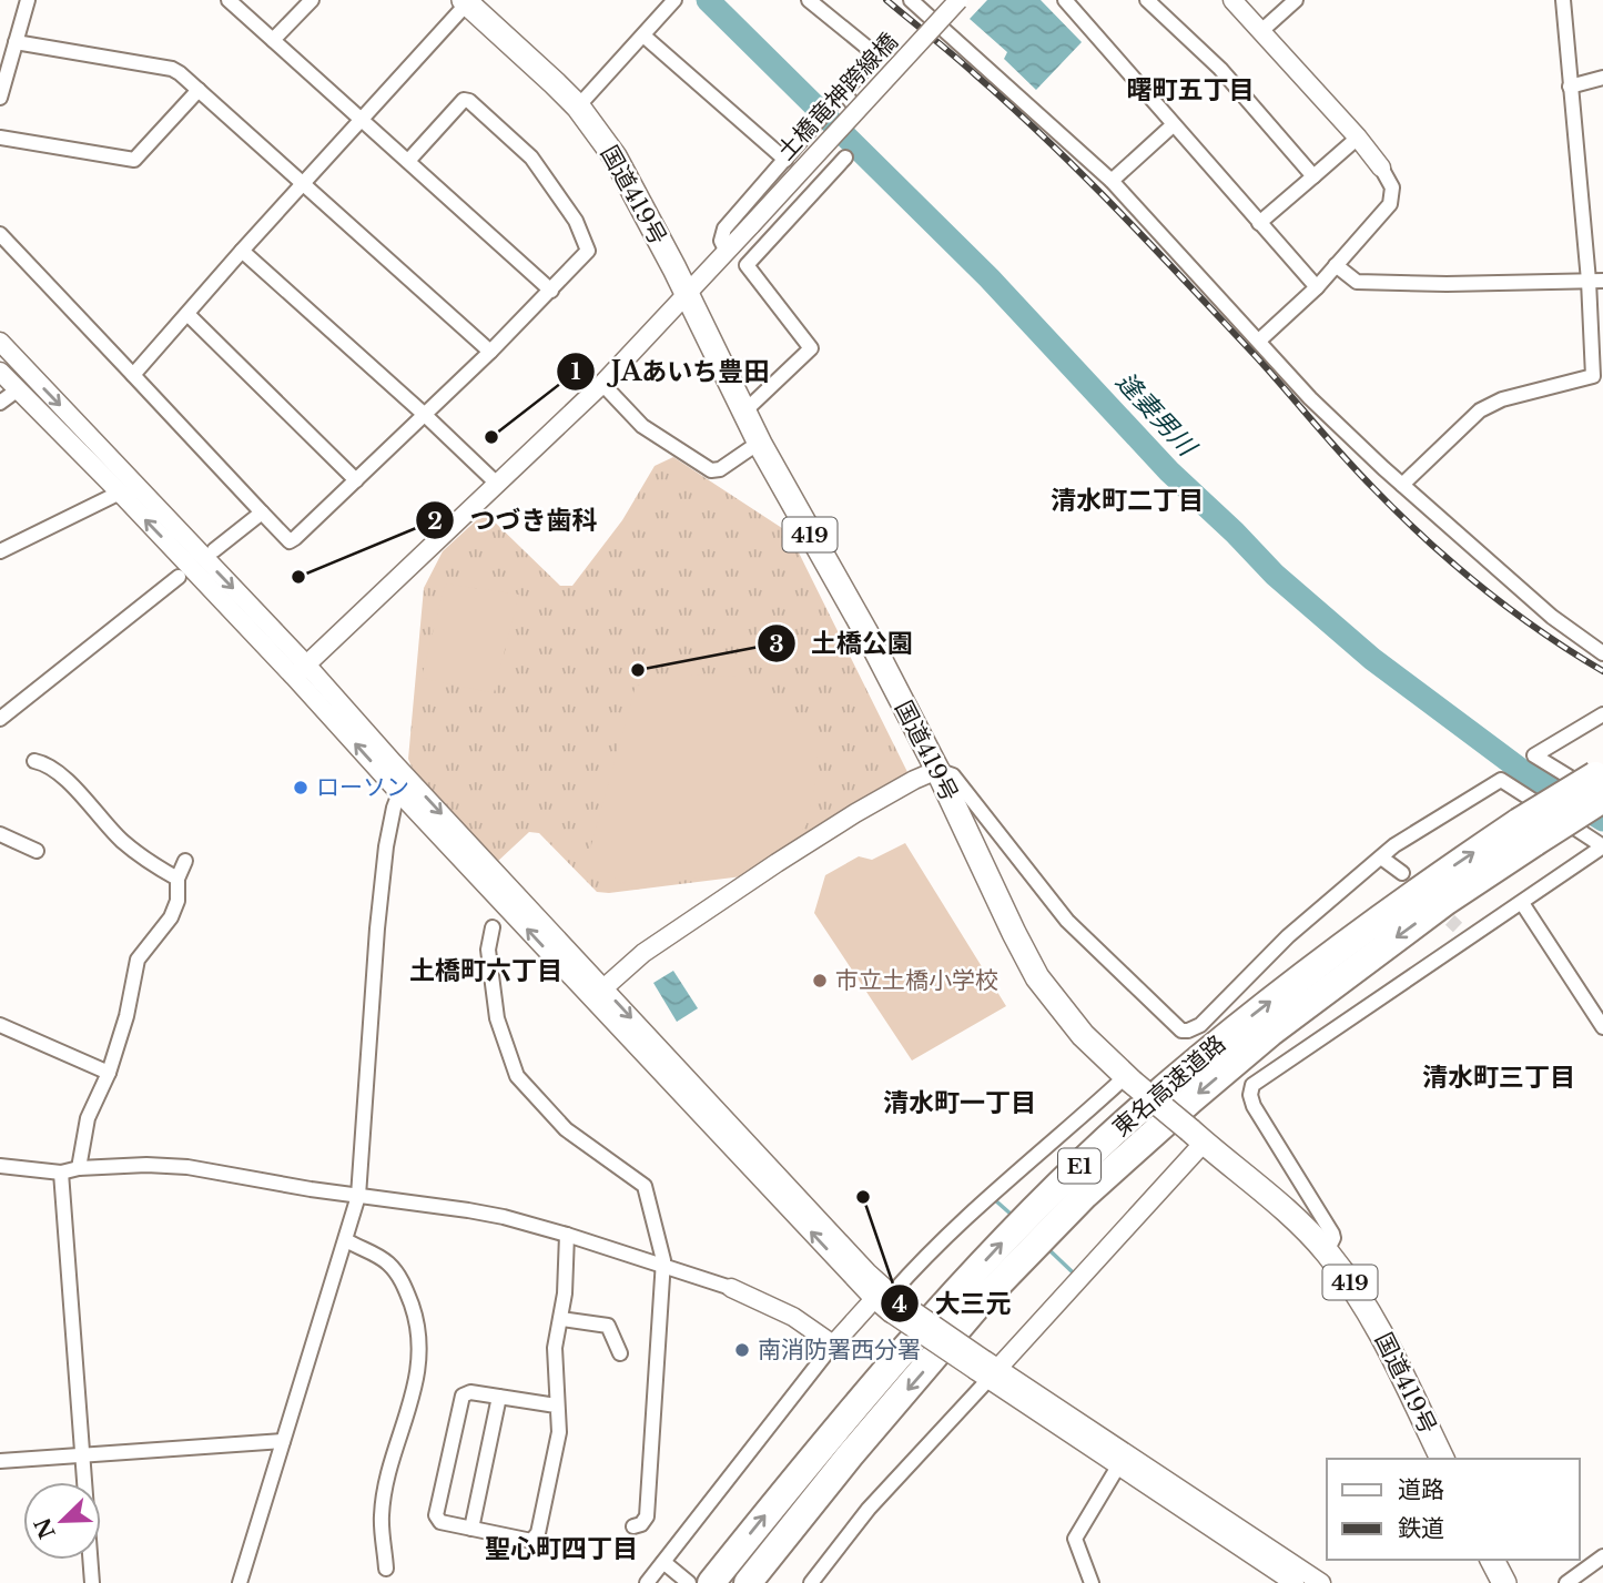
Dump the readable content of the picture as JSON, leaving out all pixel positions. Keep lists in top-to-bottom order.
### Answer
{
  "streets": {
    "highway": [
      "国道419号",
      "419",
      "東名高速道路",
      "E1"
    ],
    "street": ["土橋竜神跨線橋"]
  },
  "crossings": [
    ["土橋竜神跨線橋", "国道419号"]
  ],
  "districts": [
    "曙町五丁目",
    "清水町二丁目",
    "土橋町六丁目",
    "清水町三丁目",
    "清水町一丁目",
    "聖心町四丁目"
  ],
  "water": ["逢妻男川"],
  "places": [
    "JAあいち豊田",
    "つづき歯科",
    "土橋公園",
    "ローソン",
    "市立土橋小学校",
    "大三元",
    "南消防署西分署"
  ],
  "legend": ["道路", "鉄道"],
  "north": "bottom left"
}
